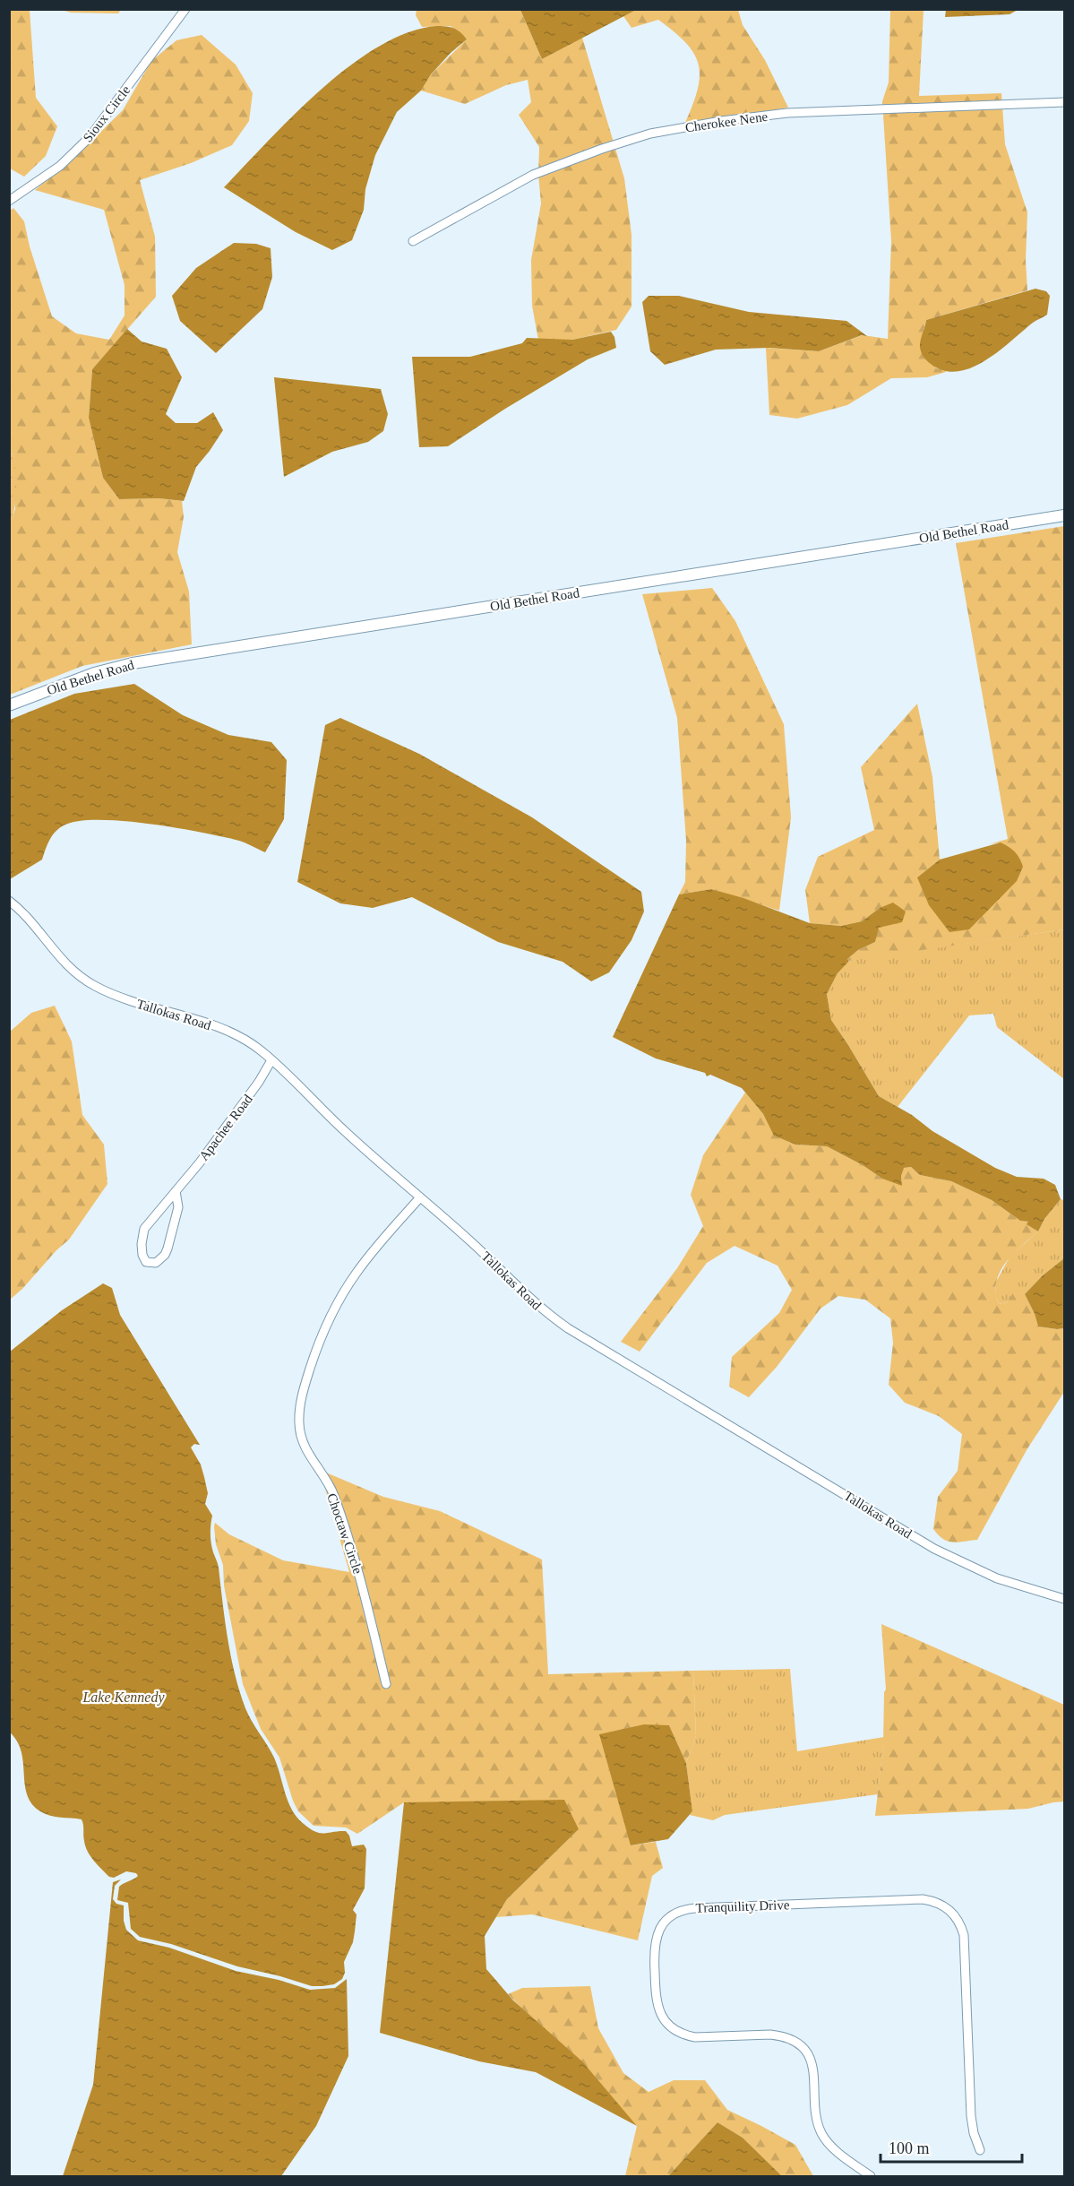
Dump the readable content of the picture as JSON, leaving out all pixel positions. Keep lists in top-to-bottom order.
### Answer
{
  "streets": {
    "street": [
      "Sioux Circle",
      "Cherokee Nene",
      "Old Bethel Road",
      "Tallokas Road",
      "Apachee Road",
      "Choctaw Circle",
      "Tranquility Drive"
    ]
  },
  "crossings": [
    ["Tallokas Road", "Apachee Road"],
    ["Tallokas Road", "Choctaw Circle"]
  ],
  "water": ["Lake Kennedy"],
  "scale_bar": "100 m"
}
